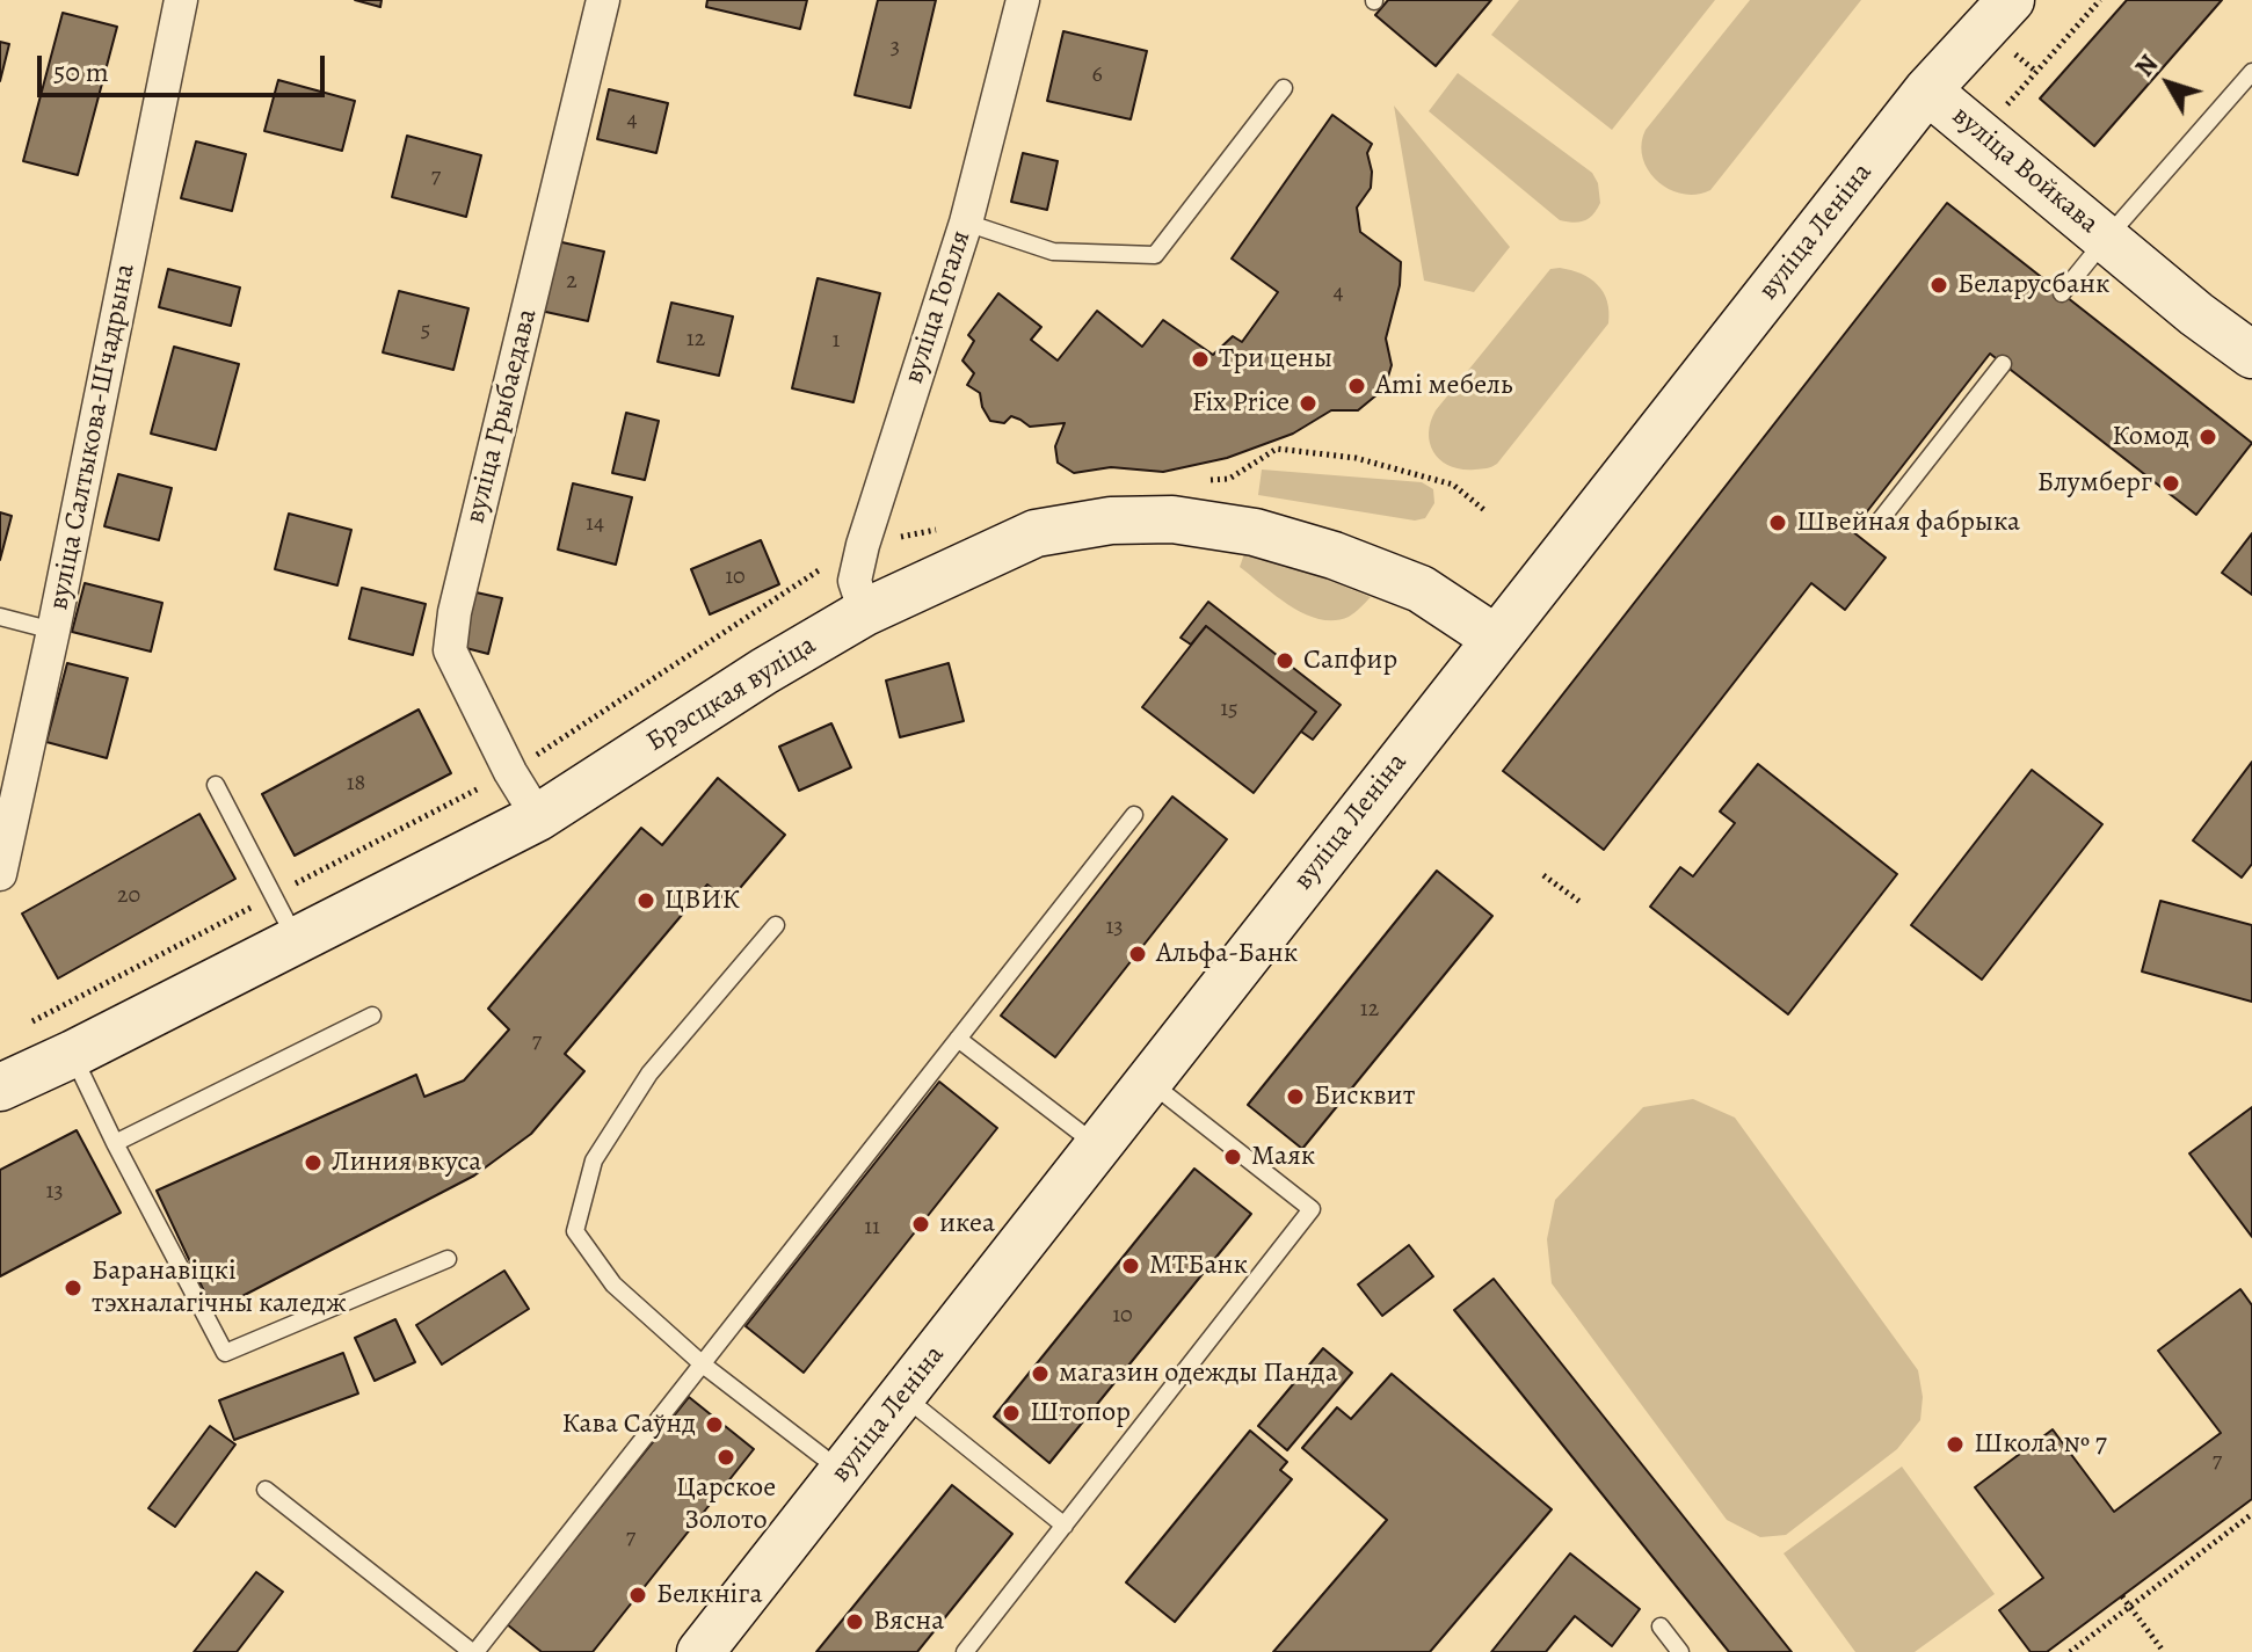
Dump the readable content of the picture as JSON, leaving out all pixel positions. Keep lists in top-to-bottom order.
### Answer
{
  "streets": {
    "main road": ["вуліца Войкава", "вуліца Леніна", "Брэсцкая вуліца"],
    "street": ["вуліца Гогаля", "вуліца Грыбаедава", "вуліца Салтыкова-Шчадрына"]
  },
  "crossings": [
    ["вуліца Войкава", "вуліца Леніна"],
    ["вуліца Леніна", "Брэсцкая вуліца"],
    ["вуліца Гогаля", "Брэсцкая вуліца"],
    ["вуліца Грыбаедава", "Брэсцкая вуліца"]
  ],
  "places": [
    "Беларусбанк",
    "Три цены",
    "Аmi мебель",
    "Fix Price",
    "Комод",
    "Блумберг",
    "Швейная фабрыка",
    "Сапфир",
    "ЦВИК",
    "Альфа-Банк",
    "Бисквит",
    "Маяк",
    "Линия вкуса",
    "икеа",
    "МТБанк",
    "Баранавіцкі тэхналагічны каледж",
    "магазин одежды Панда",
    "Штопор",
    "Кава Саўнд",
    "Школа № 7",
    "Царское Золото",
    "Белкніга",
    "Вясна"
  ],
  "house_numbers": [
    "3",
    "6",
    "4",
    "7",
    "2",
    "4",
    "5",
    "12",
    "1",
    "14",
    "10",
    "15",
    "18",
    "20",
    "13",
    "12",
    "7",
    "13",
    "11",
    "10",
    "7",
    "7"
  ],
  "scale_bar": "50 m",
  "north": "top left"
}
